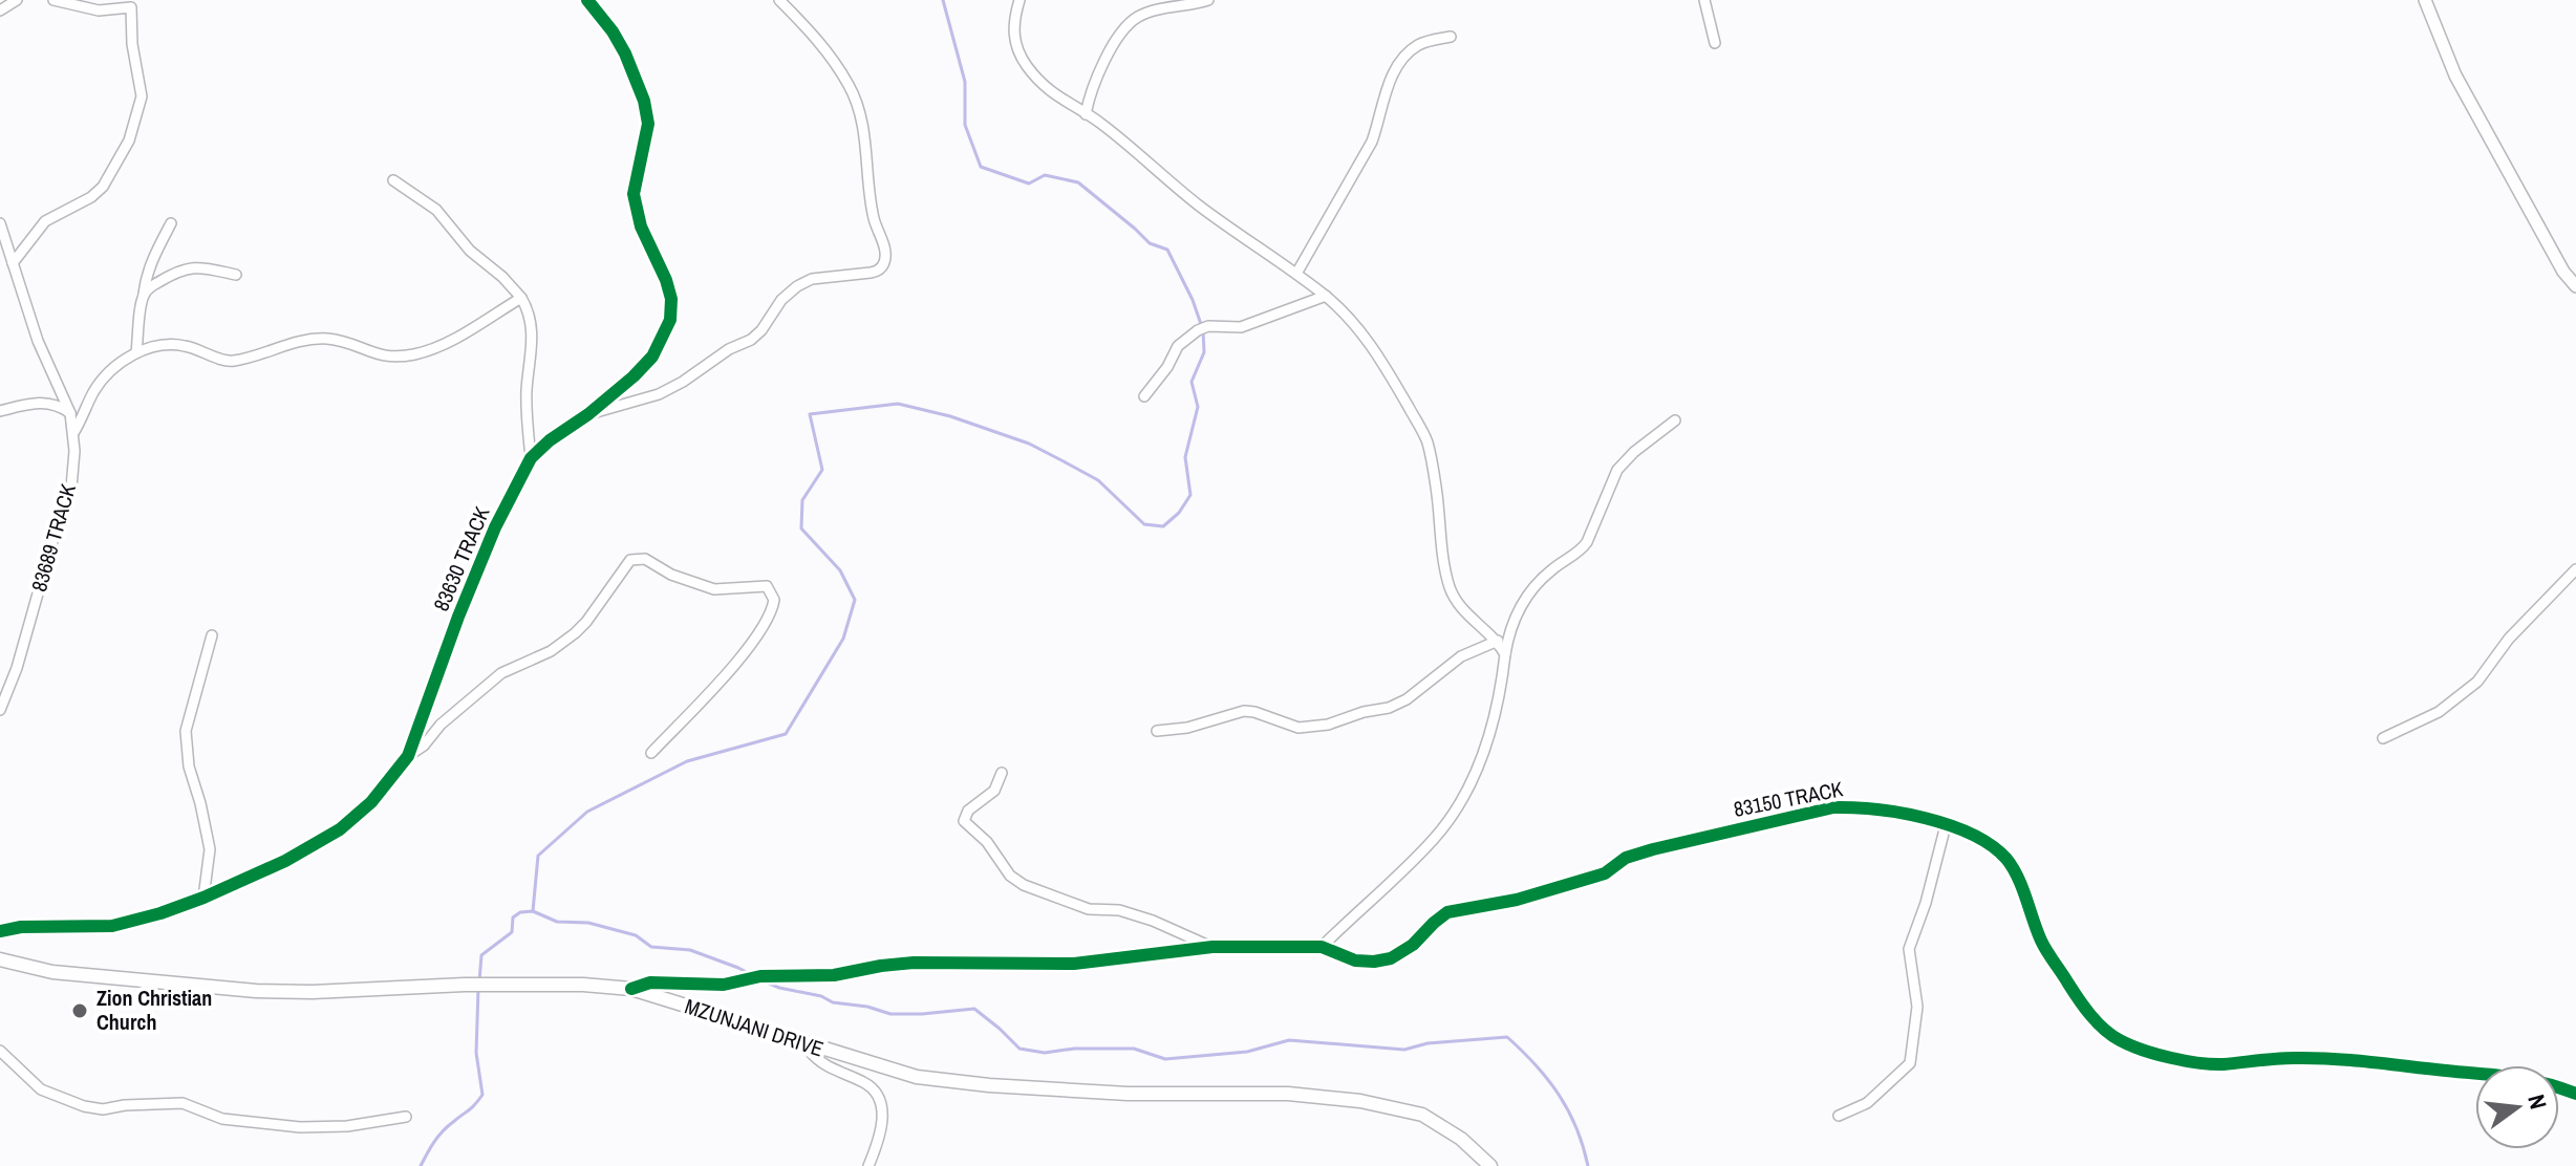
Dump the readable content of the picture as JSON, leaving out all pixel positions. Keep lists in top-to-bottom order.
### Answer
{
  "streets": {
    "main road": ["MZUNJANI DRIVE"],
    "street": ["83689 TRACK", "83630 TRACK", "83150 TRACK"]
  },
  "crossings": [
    ["83150 TRACK", "MZUNJANI DRIVE"]
  ],
  "places": ["Zion Christian Church"],
  "north": "right"
}
